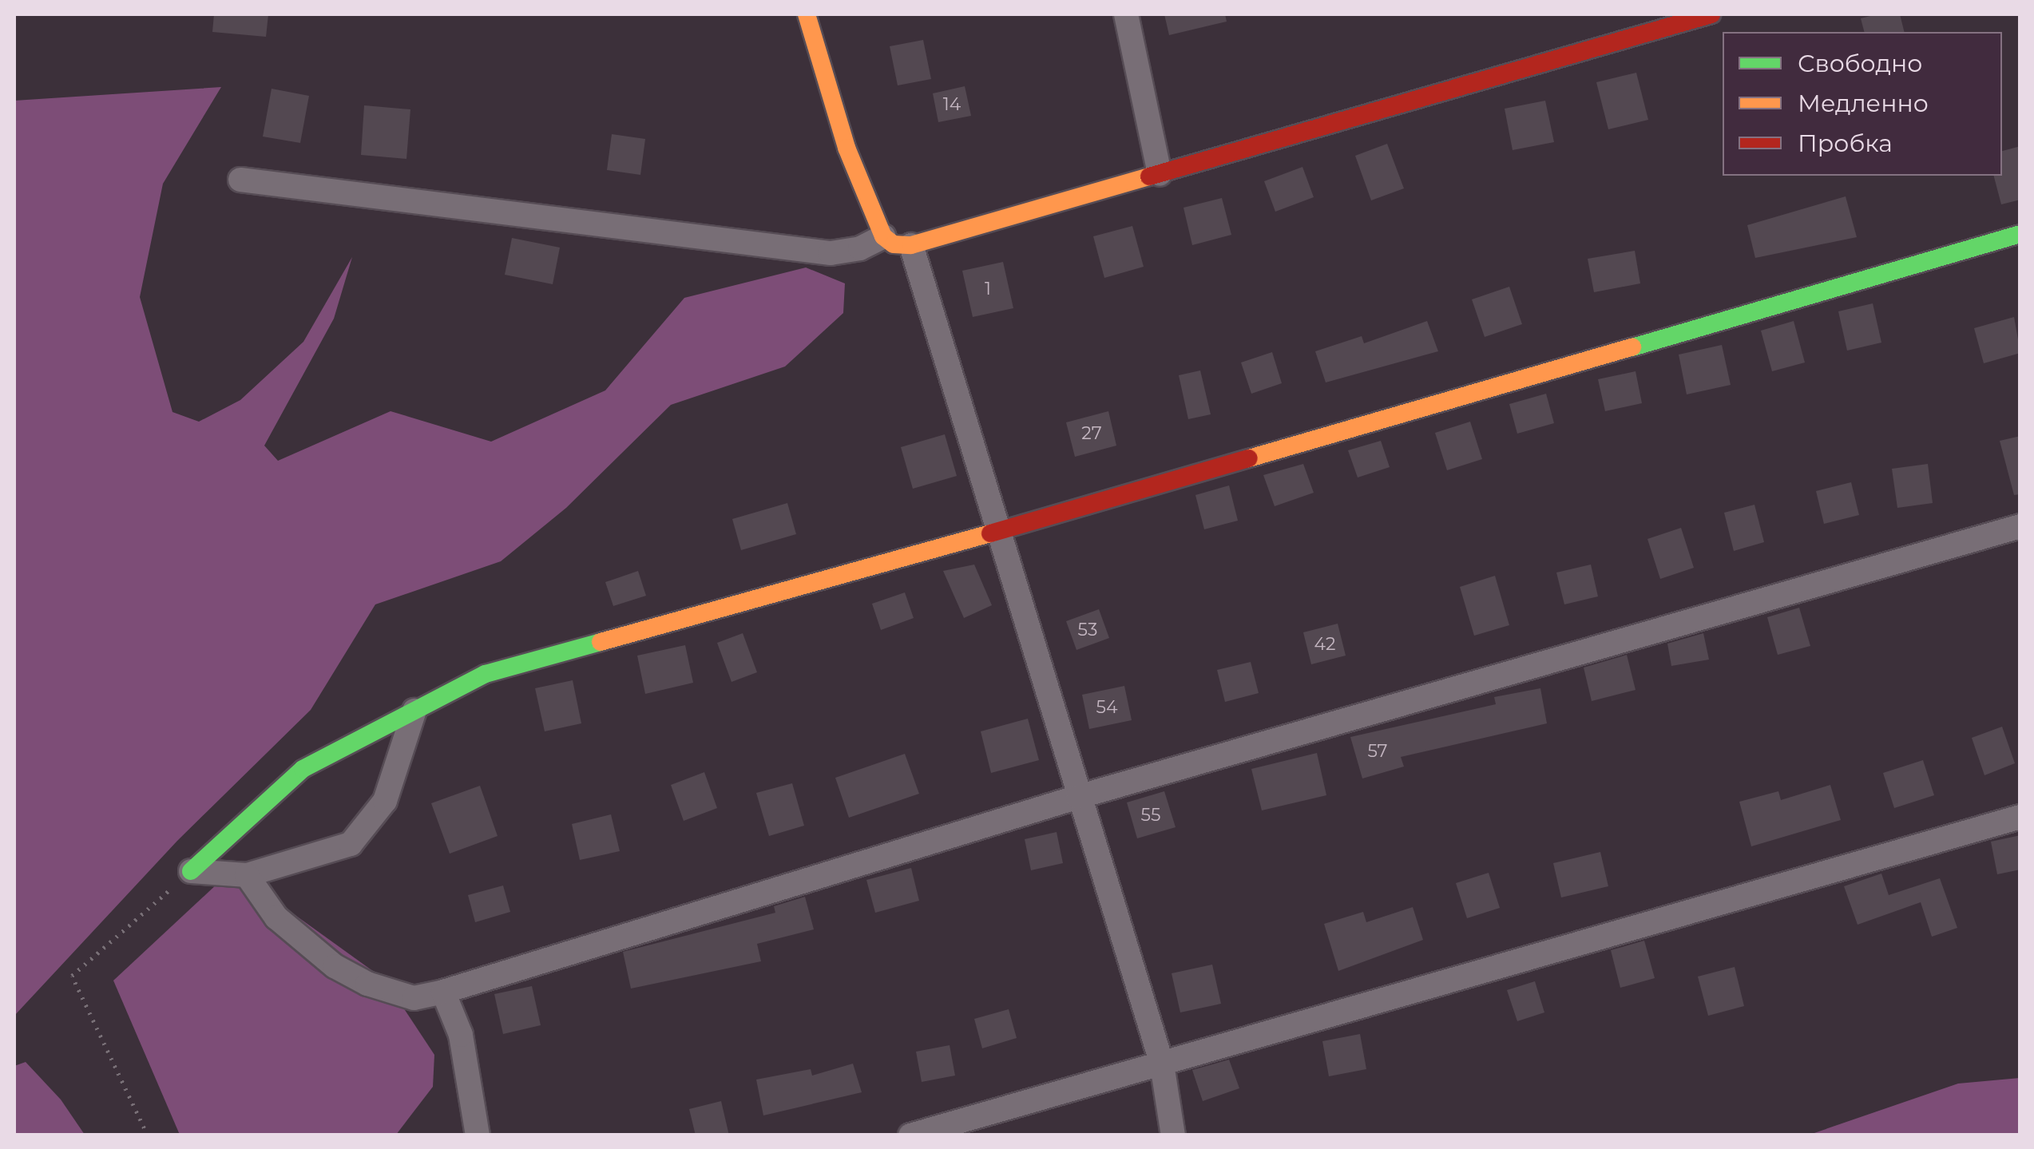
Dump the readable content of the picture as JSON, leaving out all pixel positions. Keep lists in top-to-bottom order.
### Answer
{
  "house_numbers": [
    "14",
    "1",
    "27",
    "53",
    "42",
    "54",
    "57",
    "55"
  ],
  "legend": ["Свободно", "Медленно", "Пробка"]
}
